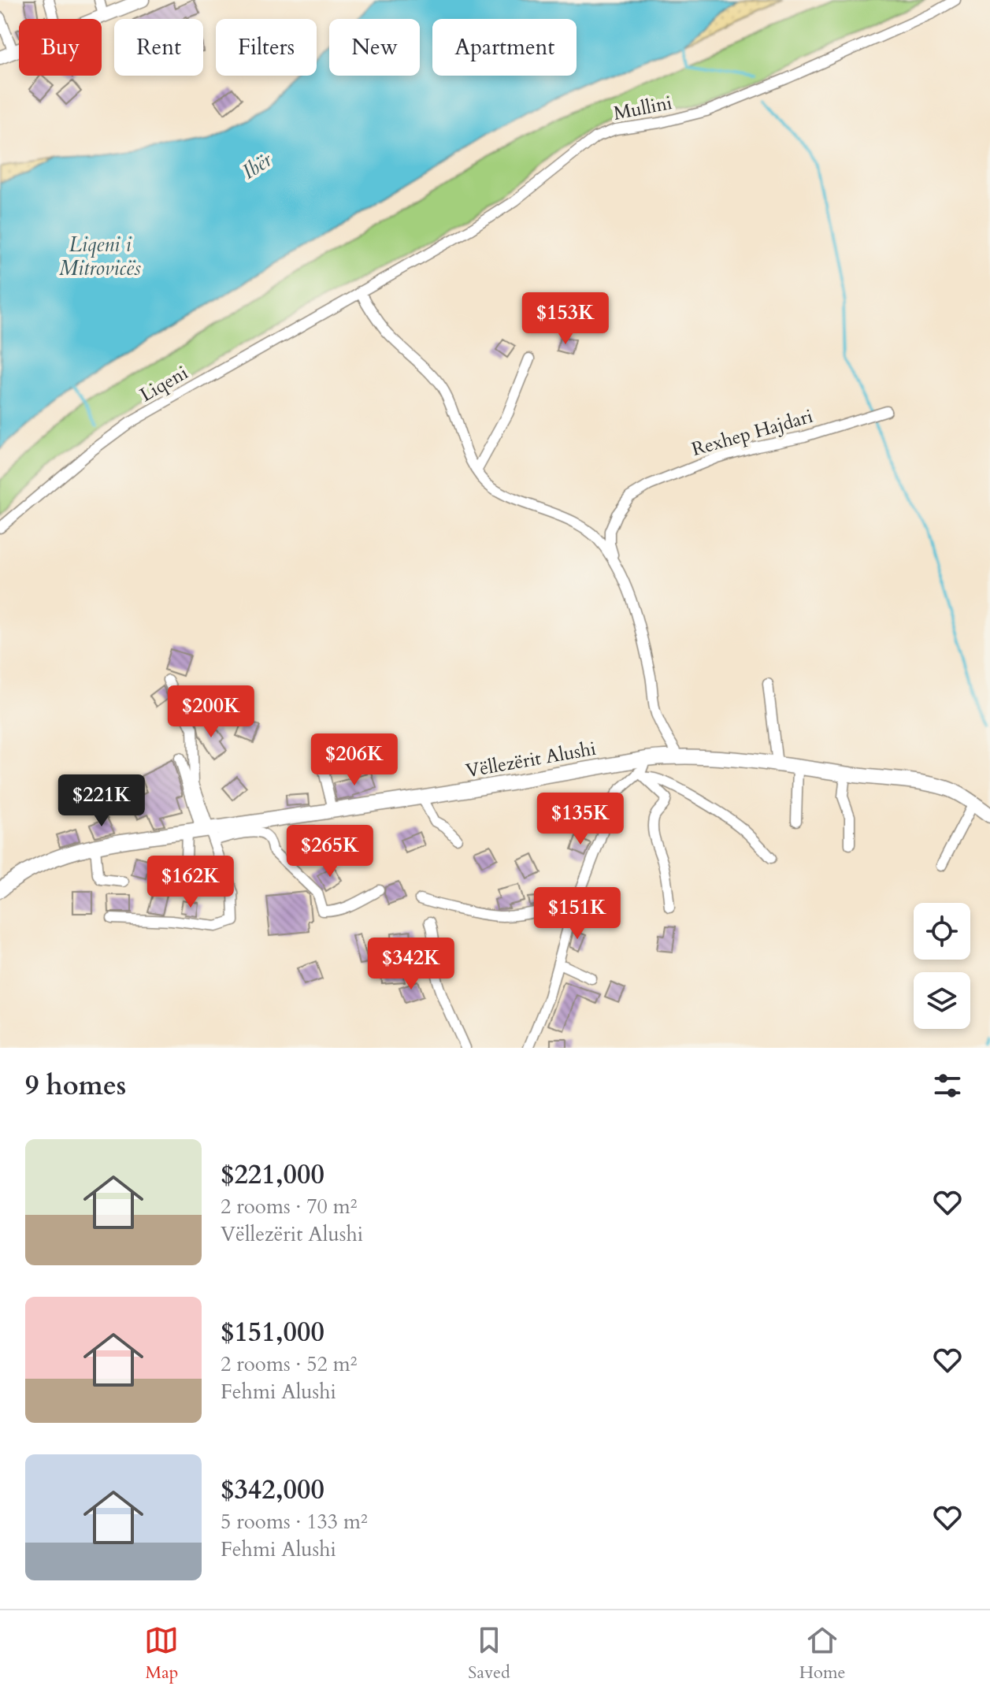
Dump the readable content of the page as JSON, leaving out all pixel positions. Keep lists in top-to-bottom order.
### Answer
{
  "streets": {
    "main road": ["Vëllezërit Alushi"],
    "street": ["Mullini", "Liqeni", "Rexhep Hajdari"]
  },
  "crossings": [
    ["Mullini", "Liqeni"],
    ["Mullini", "Rexhep Hajdari"],
    ["Liqeni", "Rexhep Hajdari"],
    ["Rexhep Hajdari", "Vëllezërit Alushi"]
  ],
  "water": ["Ibër", "Liqeni i Mitrovicës"],
  "page": {
    "chip": [
      "Buy",
      "Rent",
      "Filters",
      "New",
      "Apartment"
    ],
    "price": [
      "$153K",
      "$200K",
      "$206K",
      "$221K",
      "$135K",
      "$265K",
      "$162K",
      "$151K",
      "$342K"
    ],
    "heading": "9 homes",
    "list": [
      {
        "name": "$221,000",
        "note": "2 rooms · 70 m² · Vëllezërit Alushi"
      },
      {
        "name": "$151,000",
        "note": "2 rooms · 52 m² · Fehmi Alushi"
      },
      {
        "name": "$342,000",
        "note": "5 rooms · 133 m² · Fehmi Alushi"
      }
    ],
    "tabs": ["Map", "Saved", "Home"]
  }
}
